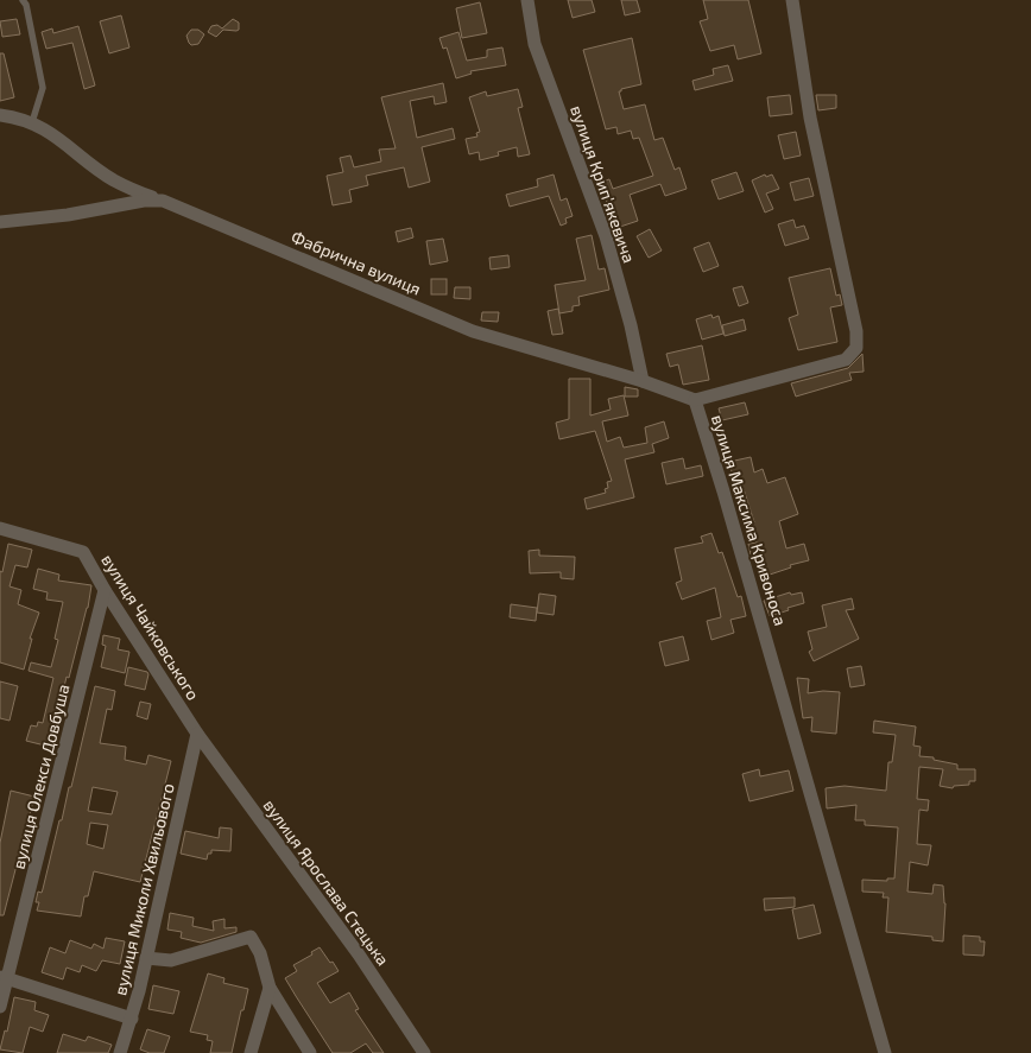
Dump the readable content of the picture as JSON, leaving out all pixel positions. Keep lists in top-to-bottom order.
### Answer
{
  "streets": {
    "street": [
      "вулиця Крипʼякевича",
      "Фабрична вулиця",
      "вулиця Максима Кривоноса",
      "вулиця Чайковського",
      "вулиця Олекси Довбуша",
      "вулиця Ярослава Стецька",
      "вулиця Миколи Хвильового"
    ]
  },
  "crossings": [
    ["вулиця Крипʼякевича", "Фабрична вулиця"],
    ["Фабрична вулиця", "вулиця Максима Кривоноса"],
    ["вулиця Чайковського", "вулиця Олекси Довбуша"],
    ["вулиця Чайковського", "вулиця Ярослава Стецька"],
    ["вулиця Чайковського", "вулиця Миколи Хвильового"],
    ["вулиця Ярослава Стецька", "вулиця Миколи Хвильового"]
  ]
}
